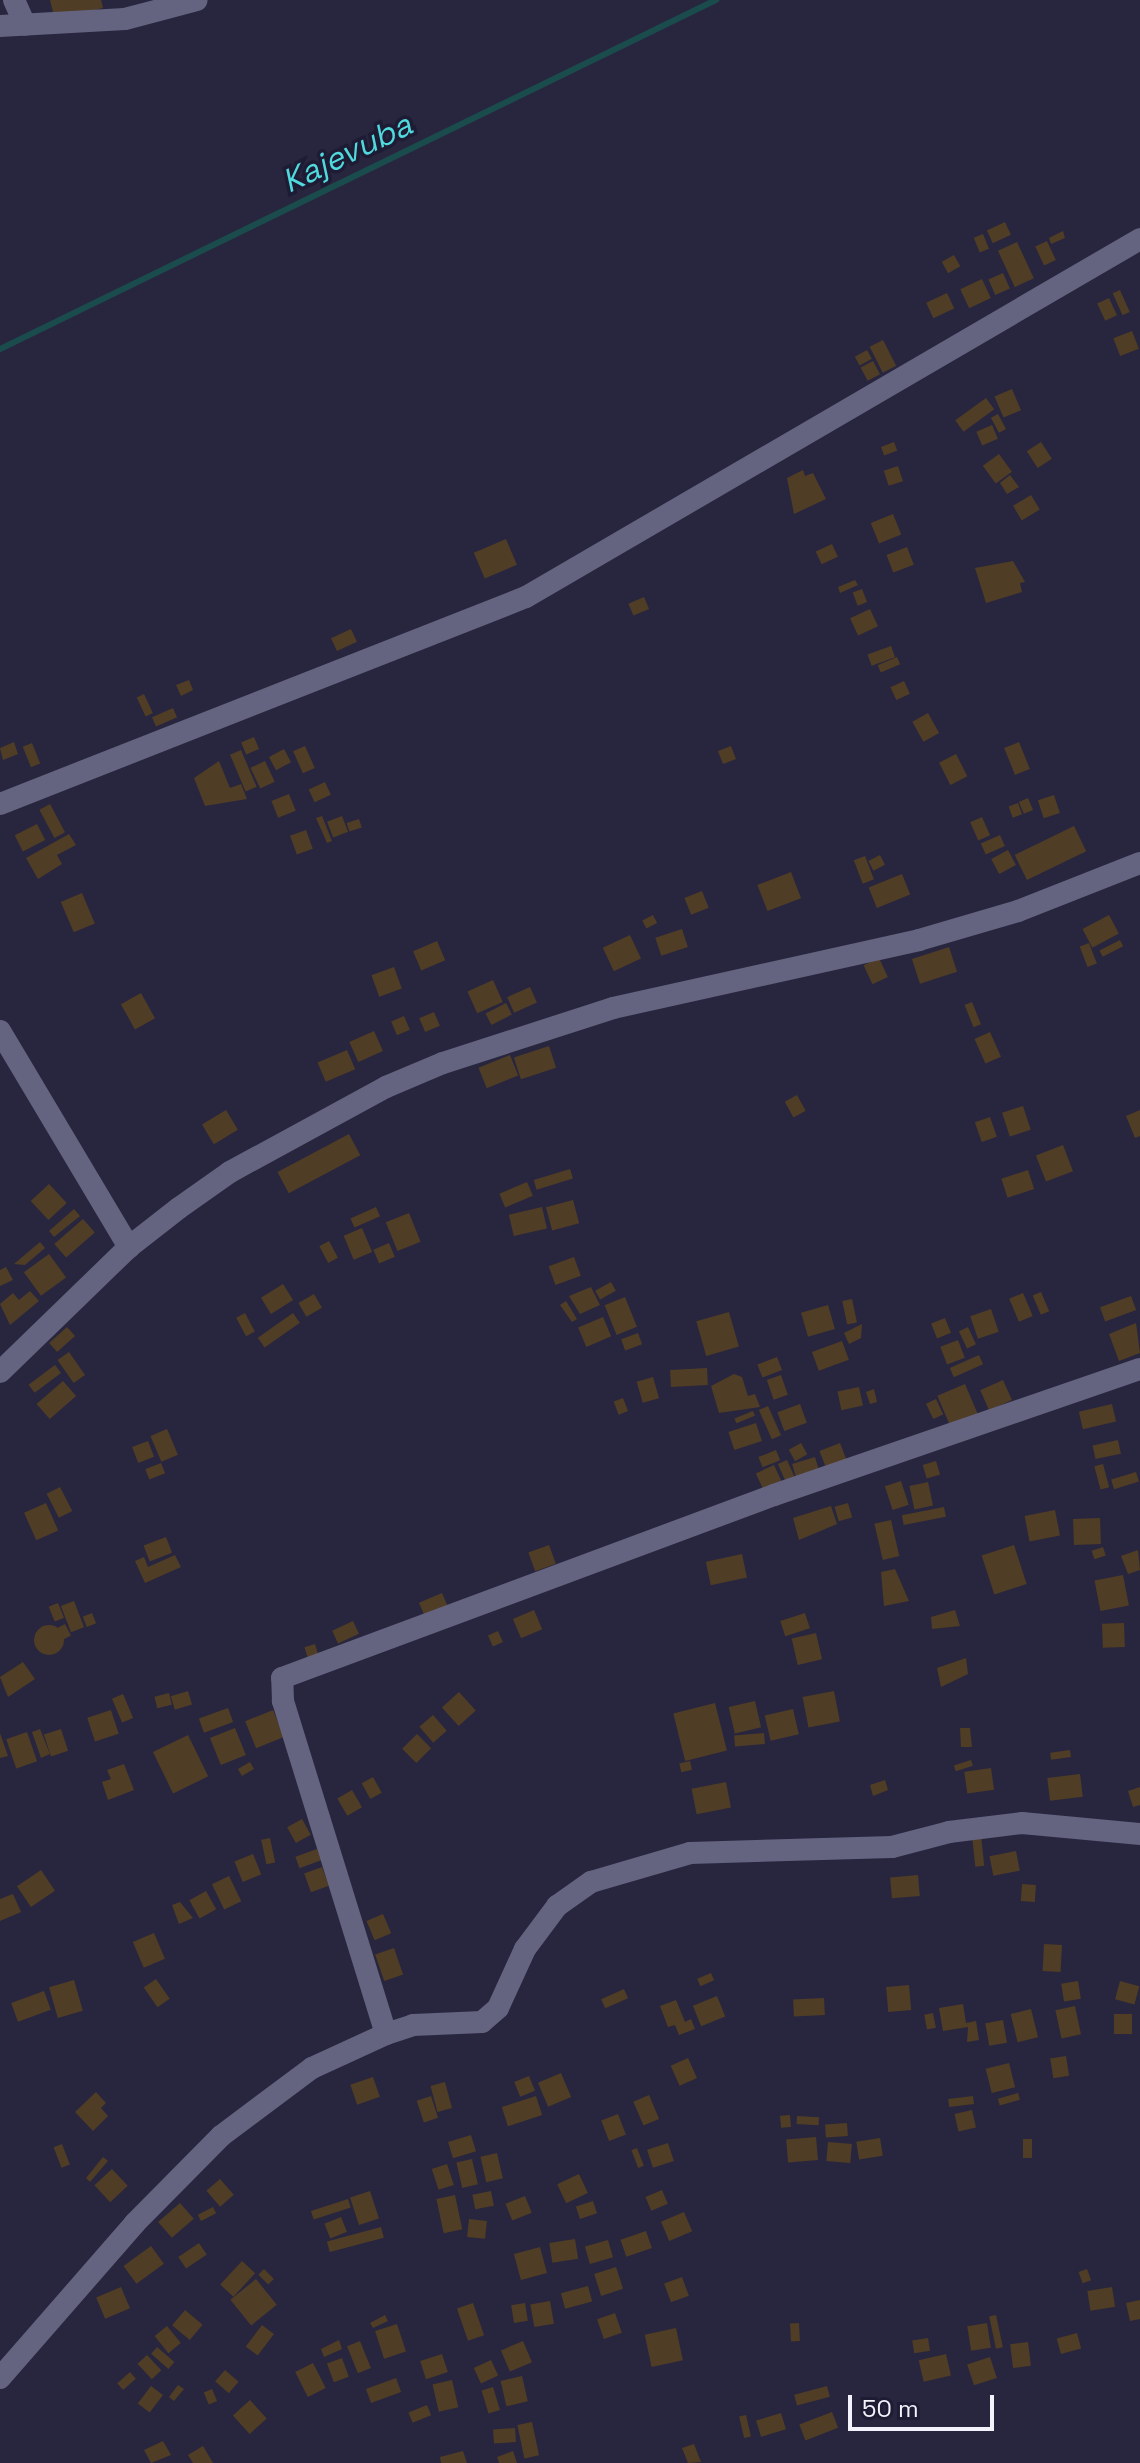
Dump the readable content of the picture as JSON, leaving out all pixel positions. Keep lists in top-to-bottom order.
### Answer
{
  "water": ["Kajevuba"],
  "scale_bar": "50 m"
}
